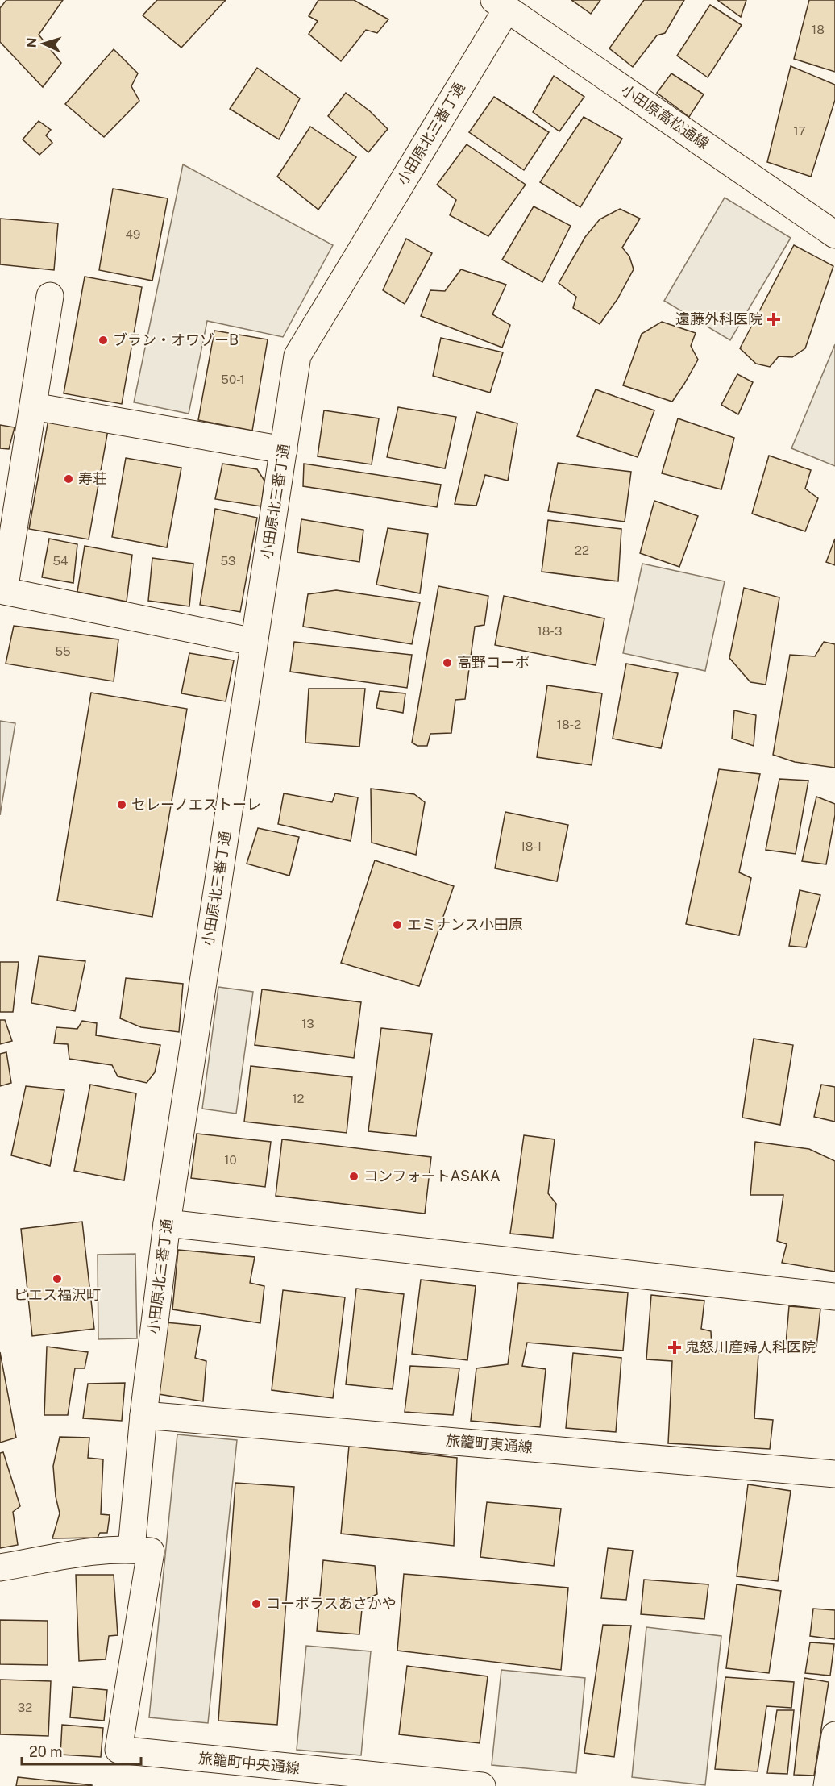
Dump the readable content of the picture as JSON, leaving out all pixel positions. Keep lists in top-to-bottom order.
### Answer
{
  "streets": {
    "street": [
      "小田原高松通線",
      "小田原北三番丁通",
      "旅籠町東通線",
      "旅籠町中央通線"
    ]
  },
  "crossings": [
    ["小田原高松通線", "小田原北三番丁通"],
    ["小田原北三番丁通", "旅籠町東通線"],
    ["小田原北三番丁通", "旅籠町中央通線"]
  ],
  "places": {
    "health": ["遠藤外科医院", "鬼怒川産婦人科医院"],
    "other": [
      "ブラン・オワゾーB",
      "寿荘",
      "高野コーポ",
      "セレーノエストーレ",
      "エミナンス小田原",
      "コンフォートASAKA",
      "ピエス福沢町",
      "コーポラスあさかや"
    ]
  },
  "house_numbers": [
    "18",
    "17",
    "49",
    "50-1",
    "22",
    "54",
    "53",
    "18-3",
    "55",
    "18-2",
    "18-1",
    "13",
    "12",
    "10",
    "32"
  ],
  "scale_bar": "20 m",
  "north": "left"
}
